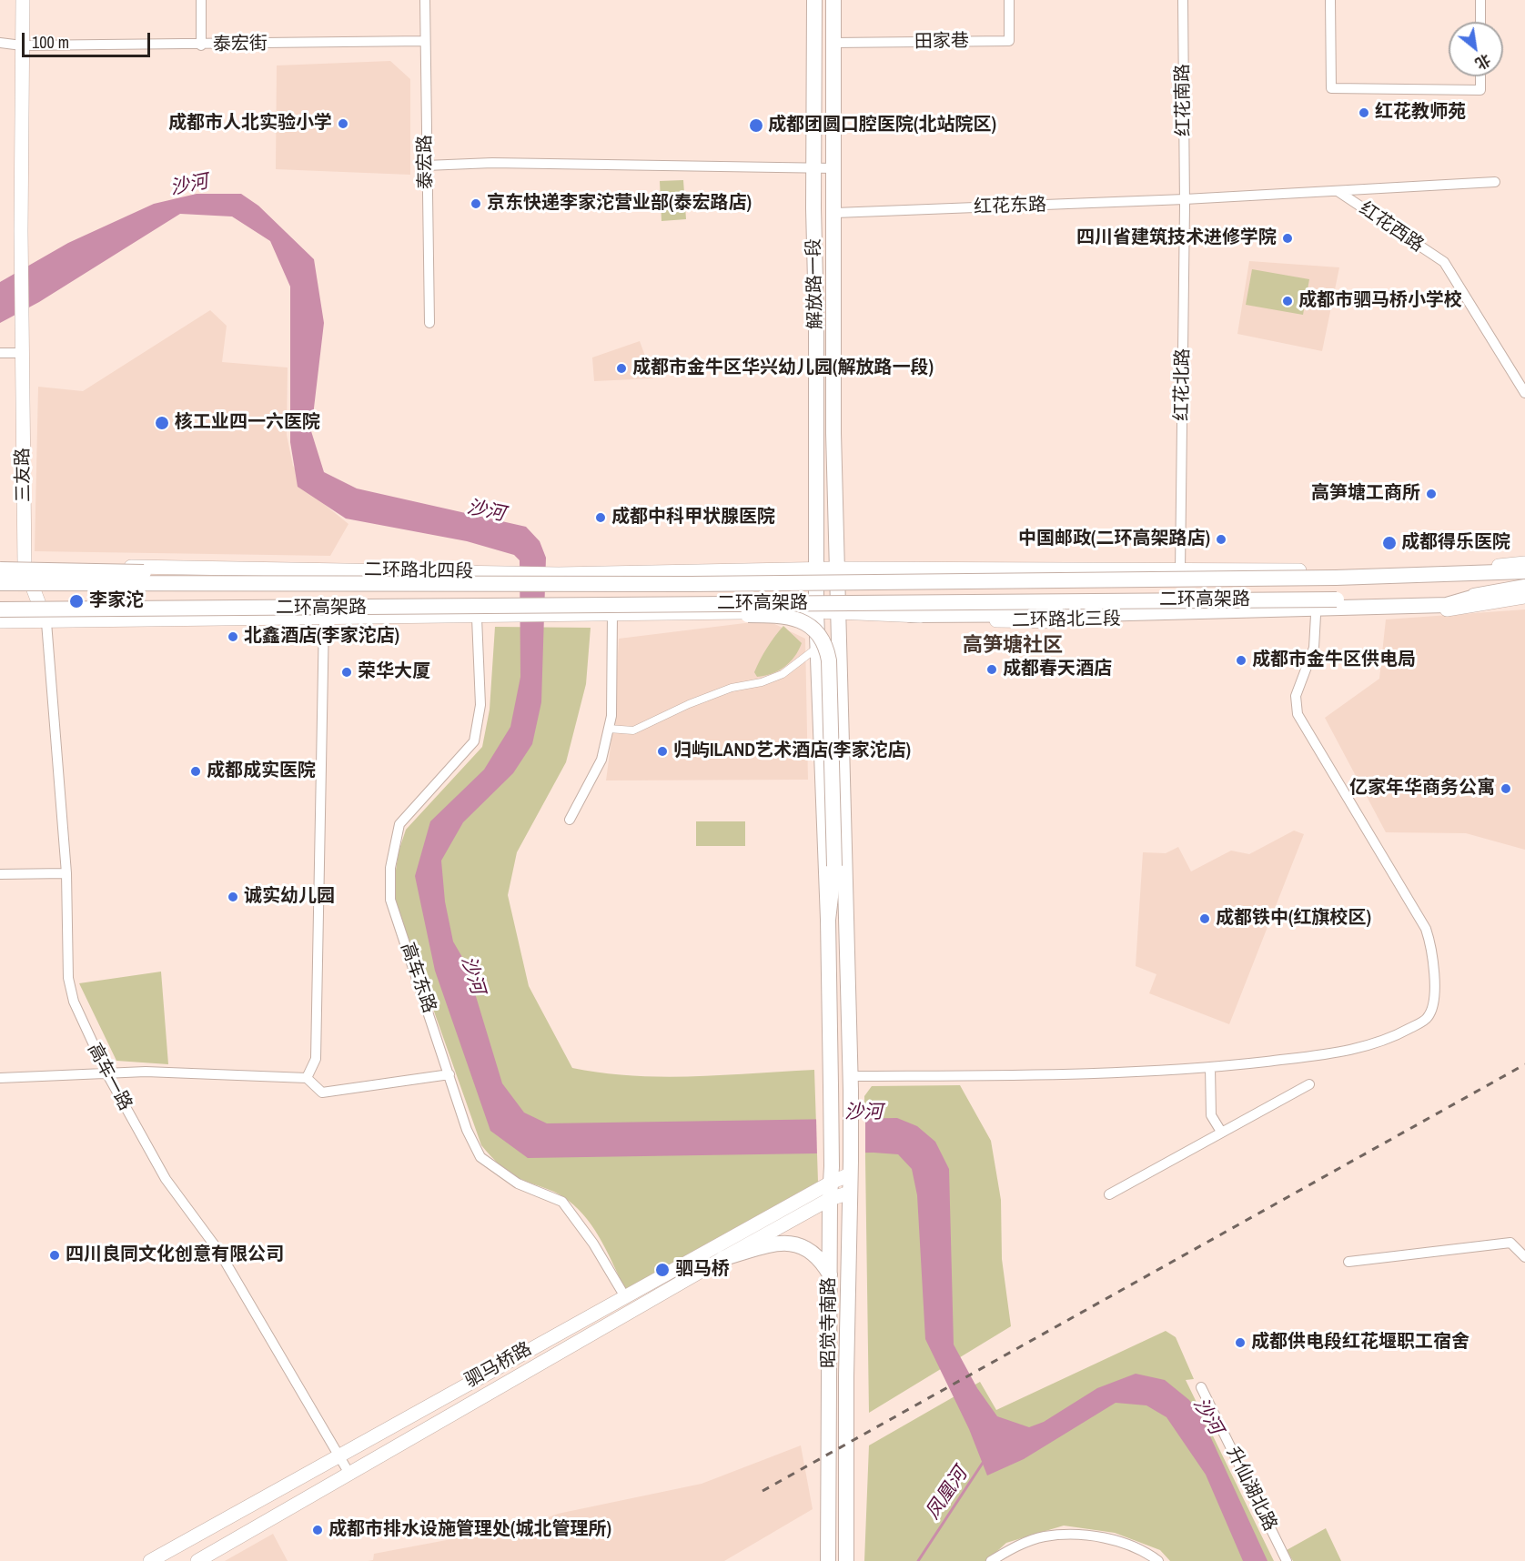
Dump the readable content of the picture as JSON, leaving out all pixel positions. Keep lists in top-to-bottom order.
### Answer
{
  "streets": {
    "main road": [
      "解放路一段",
      "三友路",
      "二环路北四段",
      "二环高架路",
      "二环路北三段",
      "昭觉寺南路",
      "驷马桥路"
    ],
    "street": [
      "田家巷",
      "泰宏街",
      "红花南路",
      "泰宏路",
      "红花东路",
      "红花西路",
      "红花北路",
      "高车东路",
      "高车一路",
      "升仙湖北路"
    ]
  },
  "crossings": [
    ["田家巷", "解放路一段"],
    ["泰宏街", "泰宏路"],
    ["泰宏街", "三友路"],
    ["红花南路", "红花东路"],
    ["红花南路", "红花北路"],
    ["红花东路", "解放路一段"],
    ["红花东路", "红花北路"],
    ["解放路一段", "二环路北四段"],
    ["解放路一段", "二环路北三段"],
    ["解放路一段", "昭觉寺南路"],
    ["三友路", "二环路北四段"],
    ["三友路", "高车一路"],
    ["高车东路", "驷马桥路"],
    ["高车一路", "驷马桥路"],
    ["昭觉寺南路", "驷马桥路"]
  ],
  "districts": ["高笋塘社区"],
  "water": ["沙河", "凤凰河"],
  "places": [
    "红花教师苑",
    "成都市人北实验小学",
    "成都团圆口腔医院(北站院区)",
    "京东快递李家沱营业部(泰宏路店)",
    "四川省建筑技术进修学院",
    "成都市驷马桥小学校",
    "成都市金牛区华兴幼儿园(解放路一段)",
    "核工业四一六医院",
    "高笋塘工商所",
    "成都中科甲状腺医院",
    "中国邮政(二环高架路店)",
    "成都得乐医院",
    "李家沱",
    "北鑫酒店(李家沱店)",
    "成都市金牛区供电局",
    "成都春天酒店",
    "荣华大厦",
    "归屿ILAND艺术酒店(李家沱店)",
    "成都成实医院",
    "亿家年华商务公寓",
    "诚实幼儿园",
    "成都铁中(红旗校区)",
    "四川良同文化创意有限公司",
    "驷马桥",
    "成都供电段红花堰职工宿舍",
    "成都市排水设施管理处(城北管理所)"
  ],
  "scale_bar": "100 m",
  "north": "bottom right"
}
